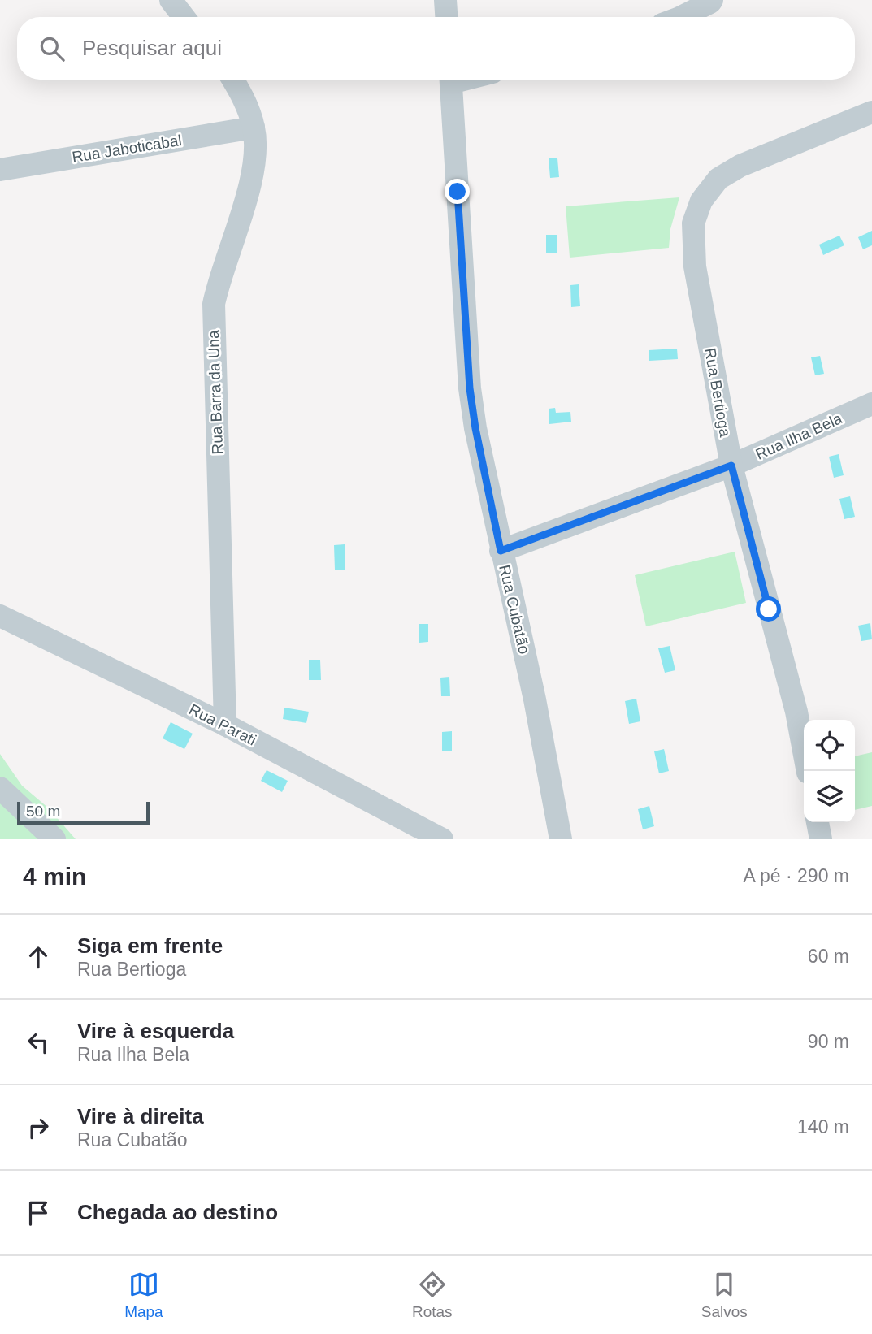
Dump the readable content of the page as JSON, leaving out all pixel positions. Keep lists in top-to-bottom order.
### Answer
{
  "streets": {
    "street": [
      "Rua Jaboticabal",
      "Rua Barra da Una",
      "Rua Bertioga",
      "Rua Ilha Bela",
      "Rua Cubatão",
      "Rua Parati"
    ]
  },
  "crossings": [
    ["Rua Jaboticabal", "Rua Barra da Una"],
    ["Rua Barra da Una", "Rua Parati"],
    ["Rua Bertioga", "Rua Ilha Bela"],
    ["Rua Ilha Bela", "Rua Cubatão"]
  ],
  "scale_bar": "50 m",
  "page": {
    "search": "Pesquisar aqui",
    "scale": "50 m",
    "heading": ["4 min", "A pé · 290 m"],
    "list": [
      ["Siga em frente", "Rua Bertioga", "60 m"],
      ["Vire à esquerda", "Rua Ilha Bela", "90 m"],
      ["Vire à direita", "Rua Cubatão", "140 m"],
      "Chegada ao destino"
    ],
    "nav": ["Mapa", "Rotas", "Salvos"]
  }
}
